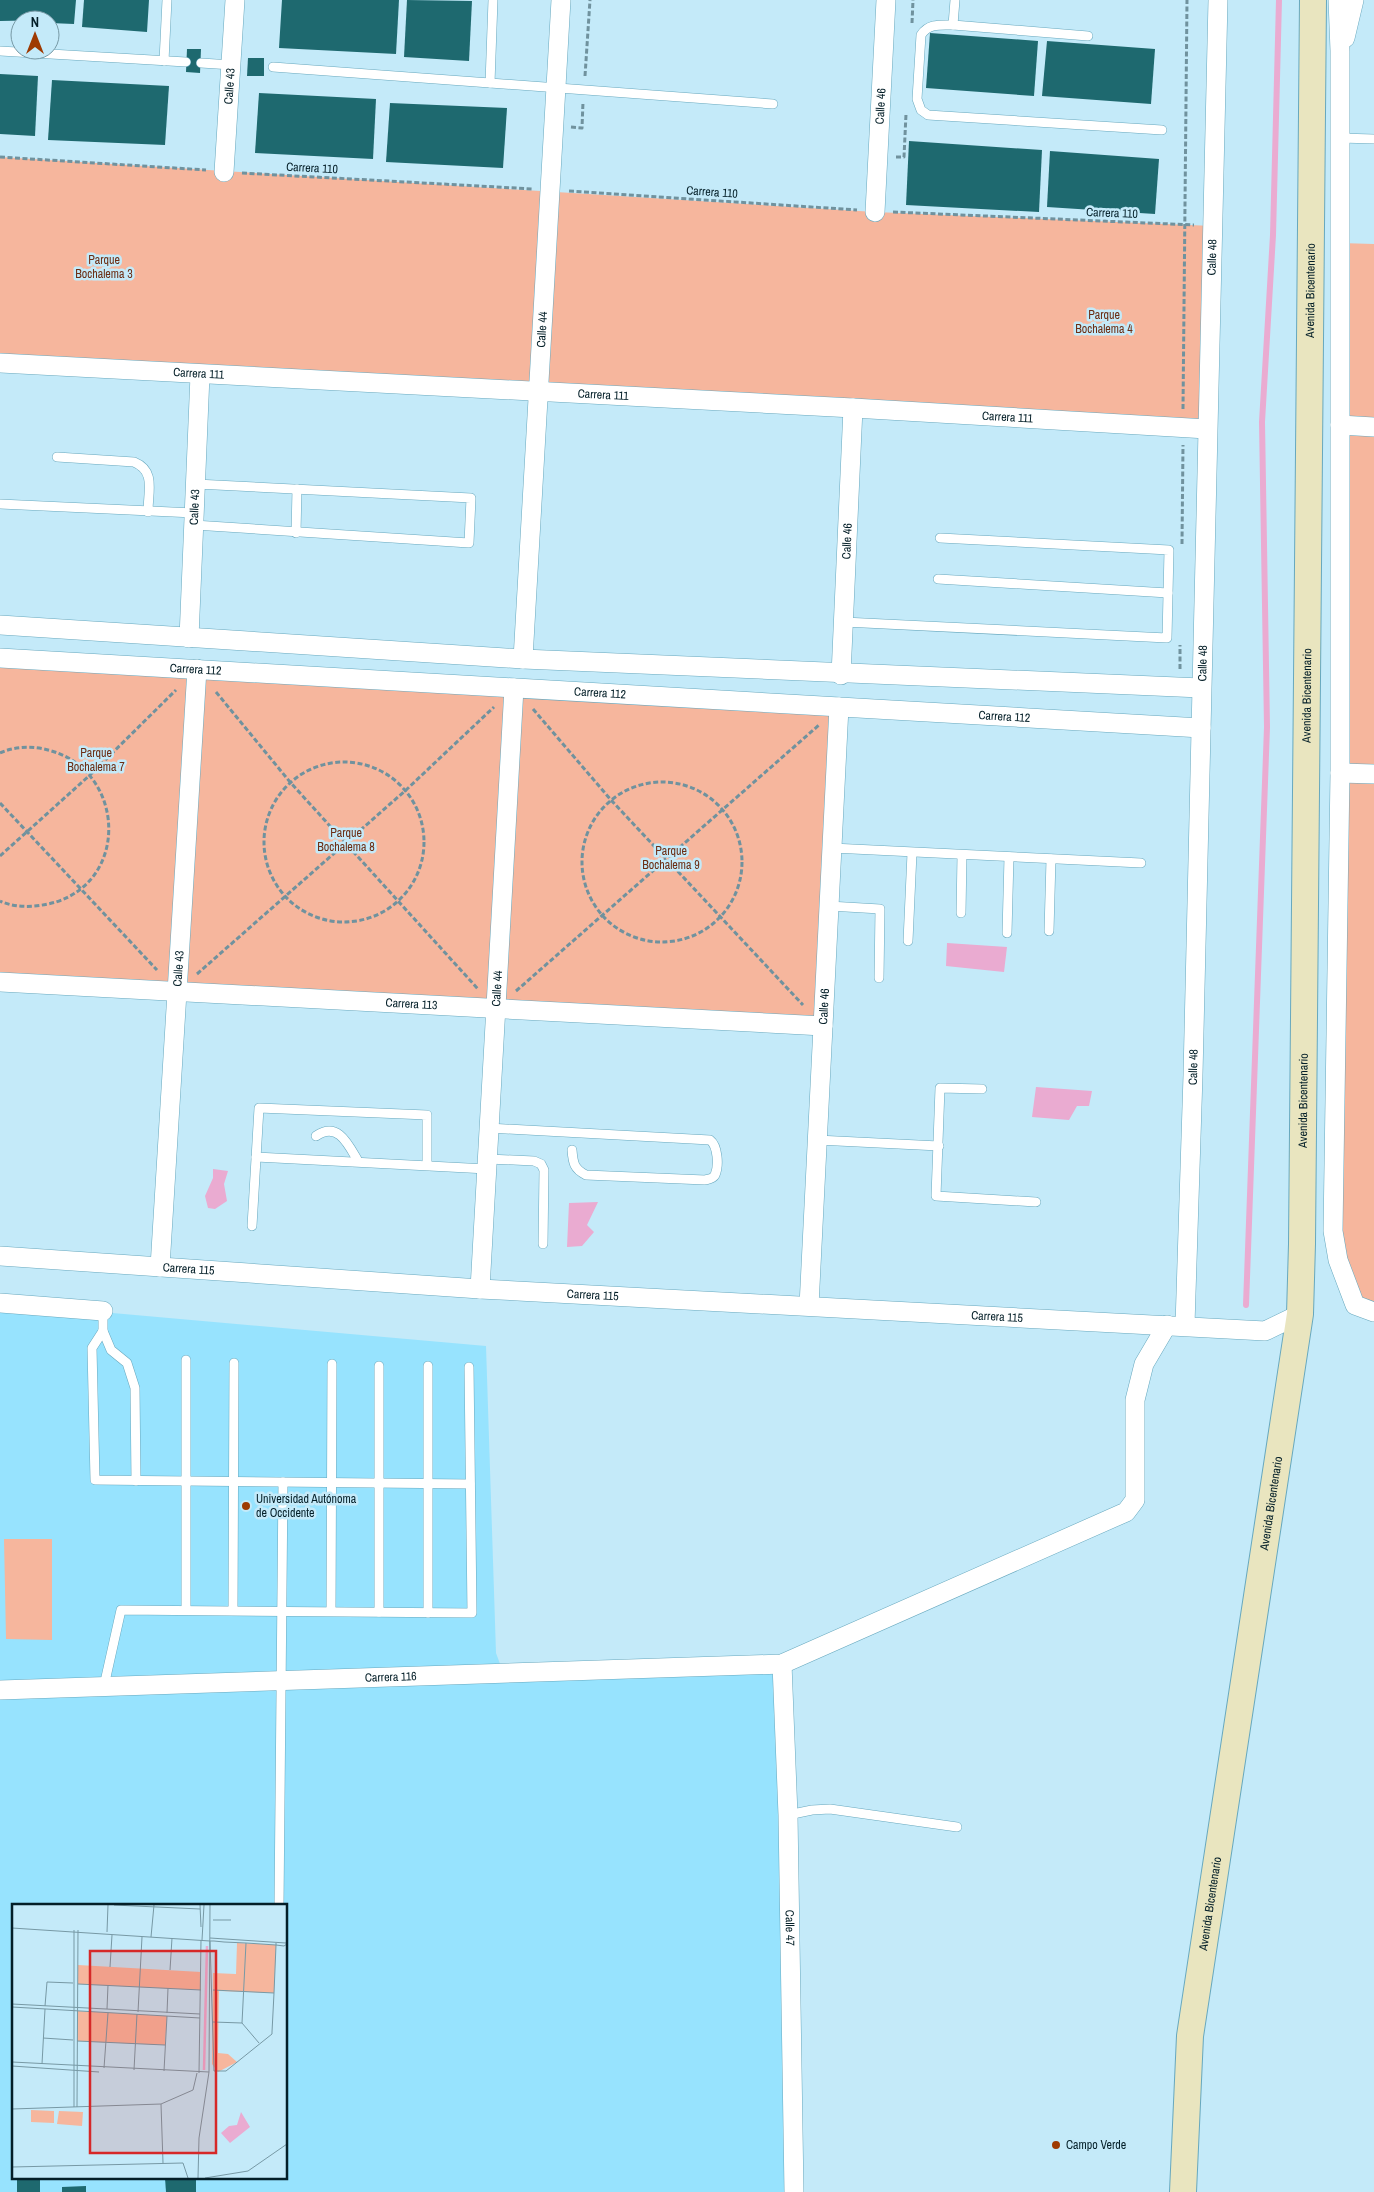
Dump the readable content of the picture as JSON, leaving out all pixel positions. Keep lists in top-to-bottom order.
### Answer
{
  "streets": {
    "main road": ["Avenida Bicentenario"],
    "street": [
      "Calle 43",
      "Calle 46",
      "Calle 48",
      "Calle 44",
      "Carrera 111",
      "Carrera 112",
      "Carrera 113",
      "Carrera 115",
      "Carrera 116",
      "Calle 47"
    ],
    "path": ["Carrera 110"]
  },
  "crossings": [
    ["Calle 43", "Carrera 110"],
    ["Calle 43", "Carrera 111"],
    ["Calle 43", "Carrera 112"],
    ["Calle 43", "Carrera 113"],
    ["Calle 43", "Carrera 115"],
    ["Calle 46", "Carrera 110"],
    ["Calle 46", "Carrera 111"],
    ["Calle 46", "Carrera 112"],
    ["Calle 46", "Carrera 113"],
    ["Calle 46", "Carrera 115"],
    ["Calle 48", "Carrera 111"],
    ["Calle 48", "Carrera 112"],
    ["Calle 48", "Carrera 115"],
    ["Avenida Bicentenario", "Carrera 115"],
    ["Calle 44", "Carrera 111"],
    ["Calle 44", "Carrera 112"],
    ["Calle 44", "Carrera 113"],
    ["Calle 44", "Carrera 115"],
    ["Carrera 116", "Calle 47"]
  ],
  "parks": [
    "Parque Bochalema 3",
    "Parque Bochalema 4",
    "Parque Bochalema 7",
    "Parque Bochalema 8",
    "Parque Bochalema 9"
  ],
  "places": ["Universidad Autónoma de Occidente", "Campo Verde"],
  "north": "top"
}
